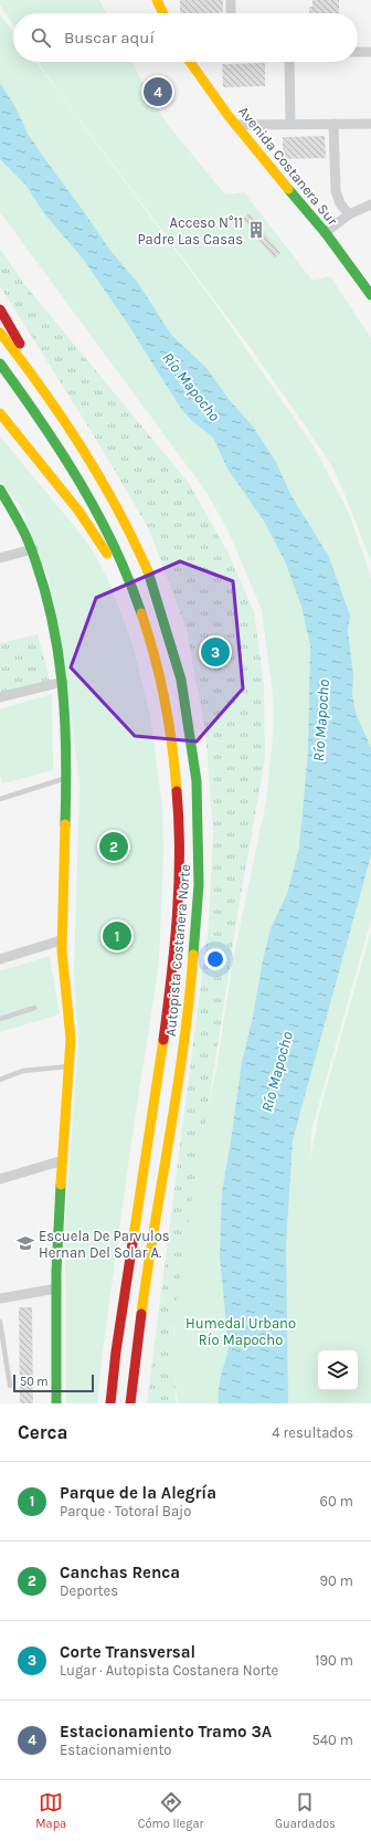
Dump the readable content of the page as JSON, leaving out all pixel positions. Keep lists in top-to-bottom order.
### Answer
{
  "streets": {
    "main road": ["Avenida Costanera Sur", "Autopista Costanera Norte"]
  },
  "water": ["Río Mapocho"],
  "parks": ["Humedal Urbano Río Mapocho"],
  "places": {
    "building": ["Acceso N°11 Padre Las Casas"],
    "school or university": ["Escuela De Parvulos Hernan Del Solar A."]
  },
  "scale_bar": "50 m",
  "page": {
    "search": "Buscar aquí",
    "pins": [
      "4",
      "3",
      "2",
      "1"
    ],
    "scale": "50 m",
    "heading": ["Cerca", "4 resultados"],
    "list": [
      {
        "mark": "1",
        "name": "Parque de la Alegría",
        "note": "Parque · Totoral Bajo",
        "value": "60 m"
      },
      {
        "mark": "2",
        "name": "Canchas Renca",
        "note": "Deportes",
        "value": "90 m"
      },
      {
        "mark": "3",
        "name": "Corte Transversal",
        "note": "Lugar · Autopista Costanera Norte",
        "value": "190 m"
      },
      {
        "mark": "4",
        "name": "Estacionamiento Tramo 3A",
        "note": "Estacionamiento",
        "value": "540 m"
      }
    ],
    "nav": ["Mapa", "Cómo llegar", "Guardados"]
  }
}
